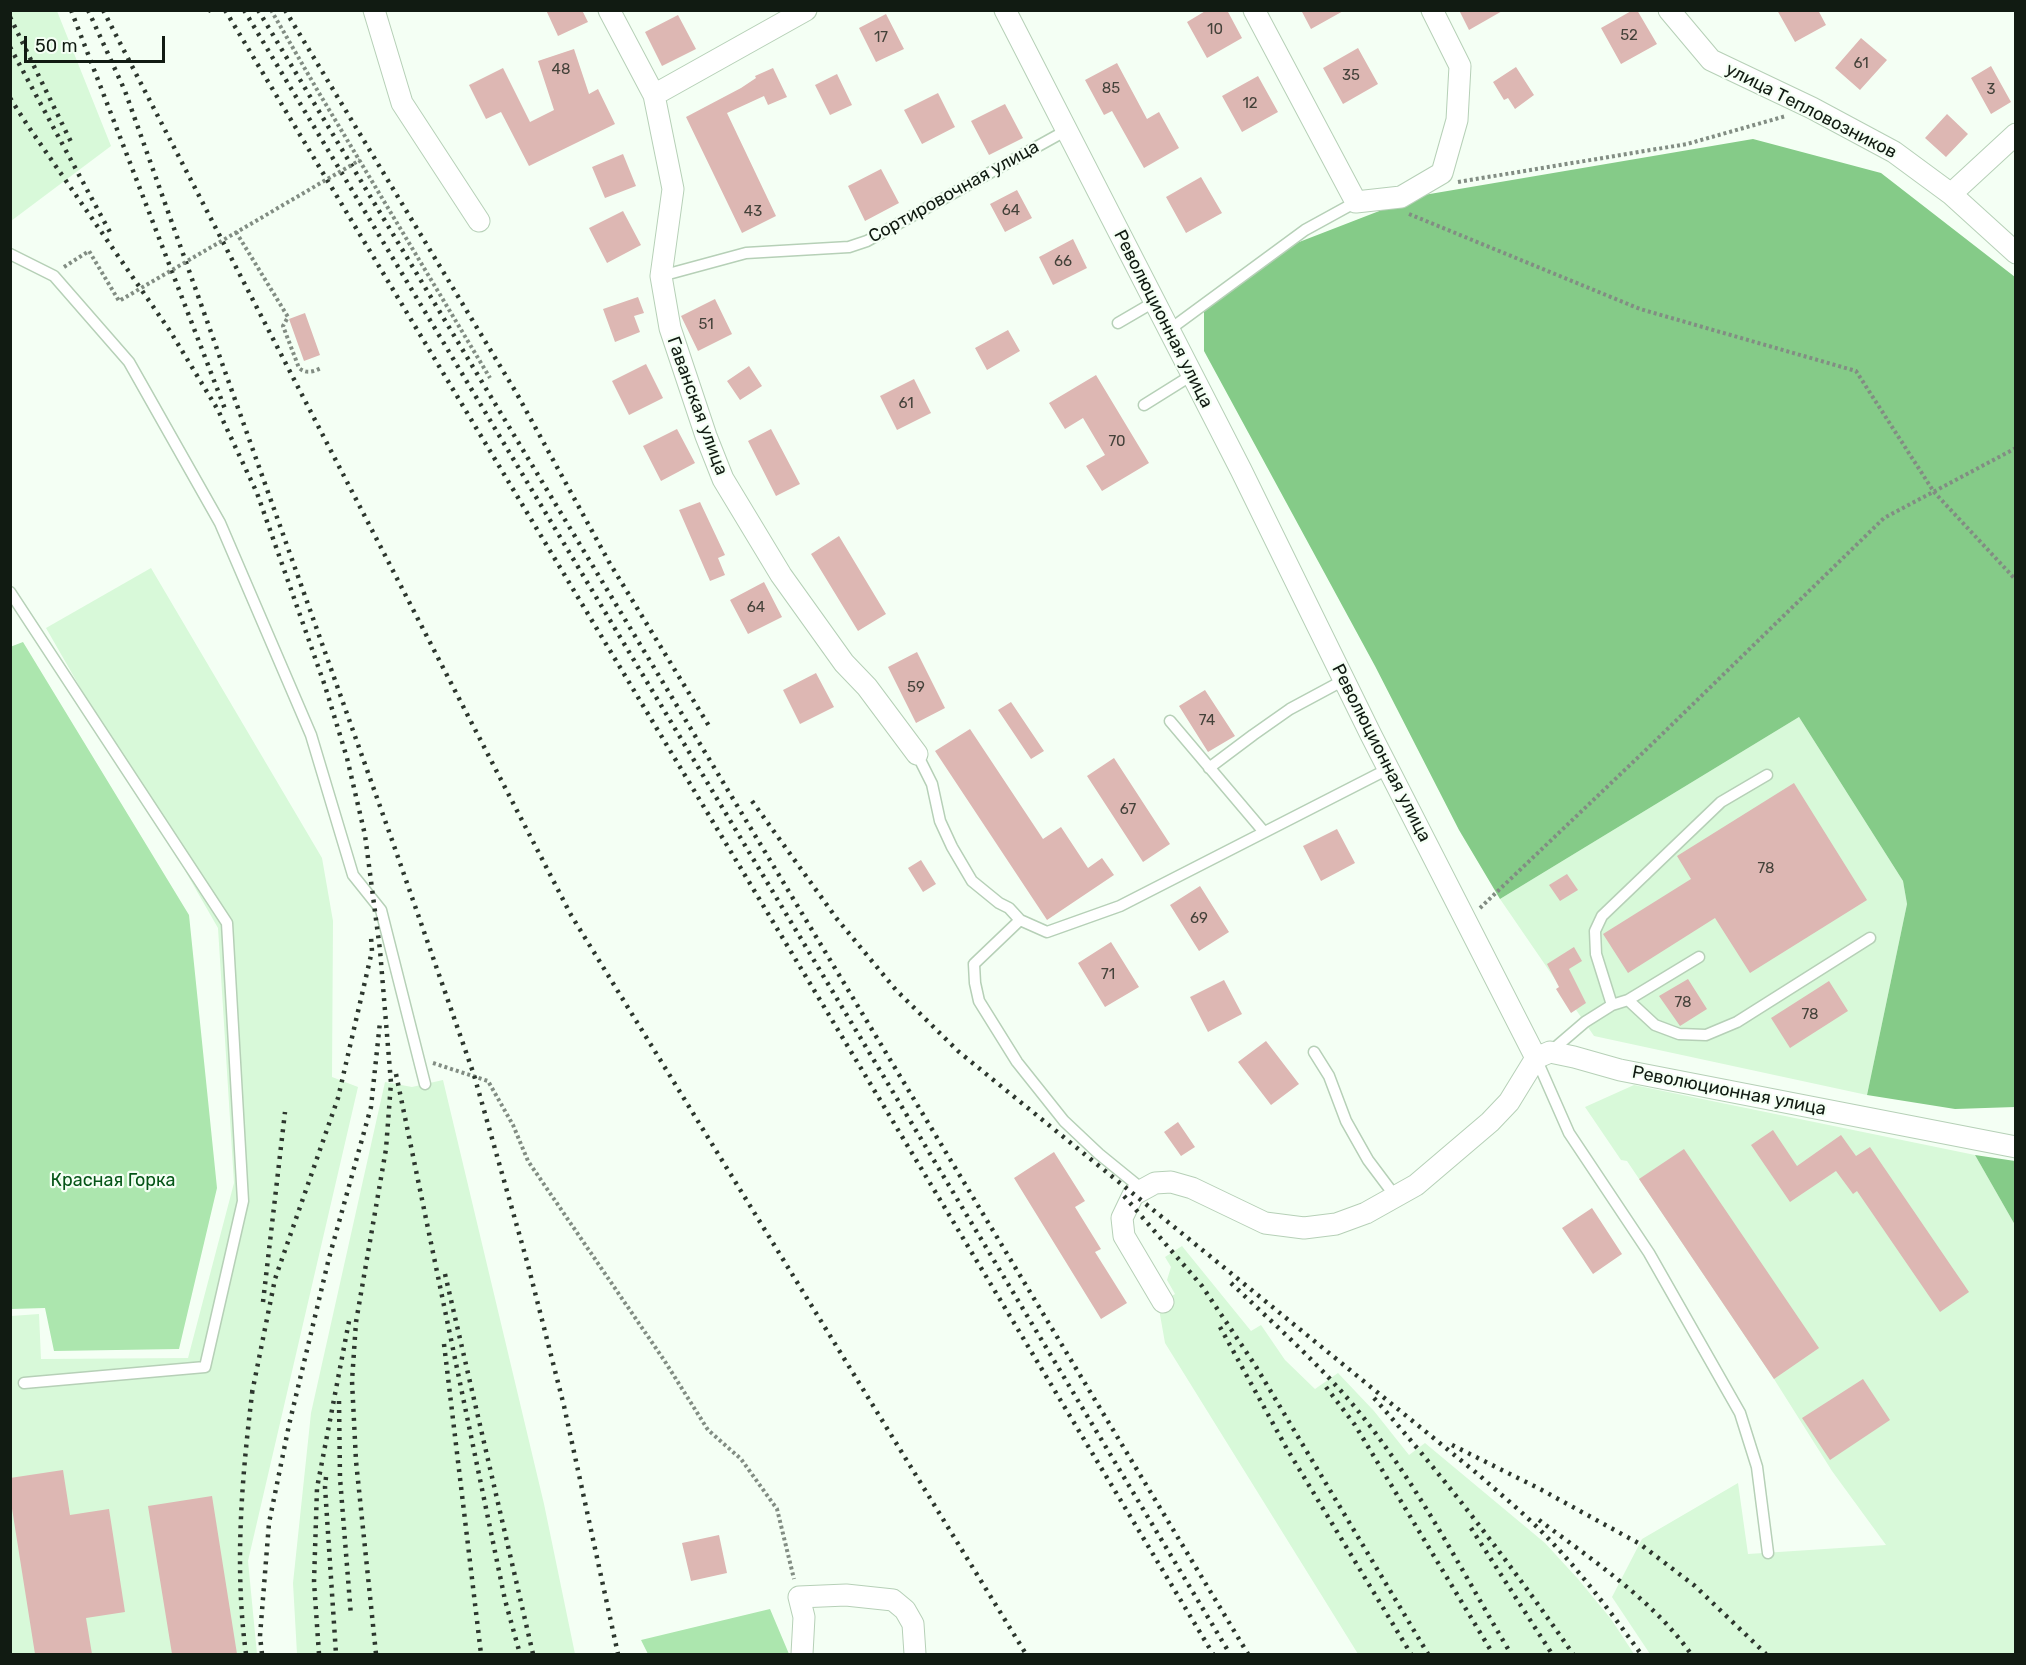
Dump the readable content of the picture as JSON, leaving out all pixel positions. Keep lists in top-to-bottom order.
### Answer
{
  "streets": {
    "street": ["улица Тепловозников", "Революционная улица", "Гаванская улица"],
    "lane": ["Сортировочная улица"]
  },
  "crossings": [
    ["Сортировочная улица", "Революционная улица"],
    ["Сортировочная улица", "Гаванская улица"]
  ],
  "parks": ["Красная Горка"],
  "house_numbers": [
    "10",
    "52",
    "17",
    "61",
    "48",
    "35",
    "85",
    "3",
    "12",
    "64",
    "43",
    "66",
    "51",
    "61",
    "70",
    "64",
    "59",
    "74",
    "67",
    "78",
    "69",
    "71",
    "78",
    "78"
  ],
  "scale_bar": "50 m"
}
